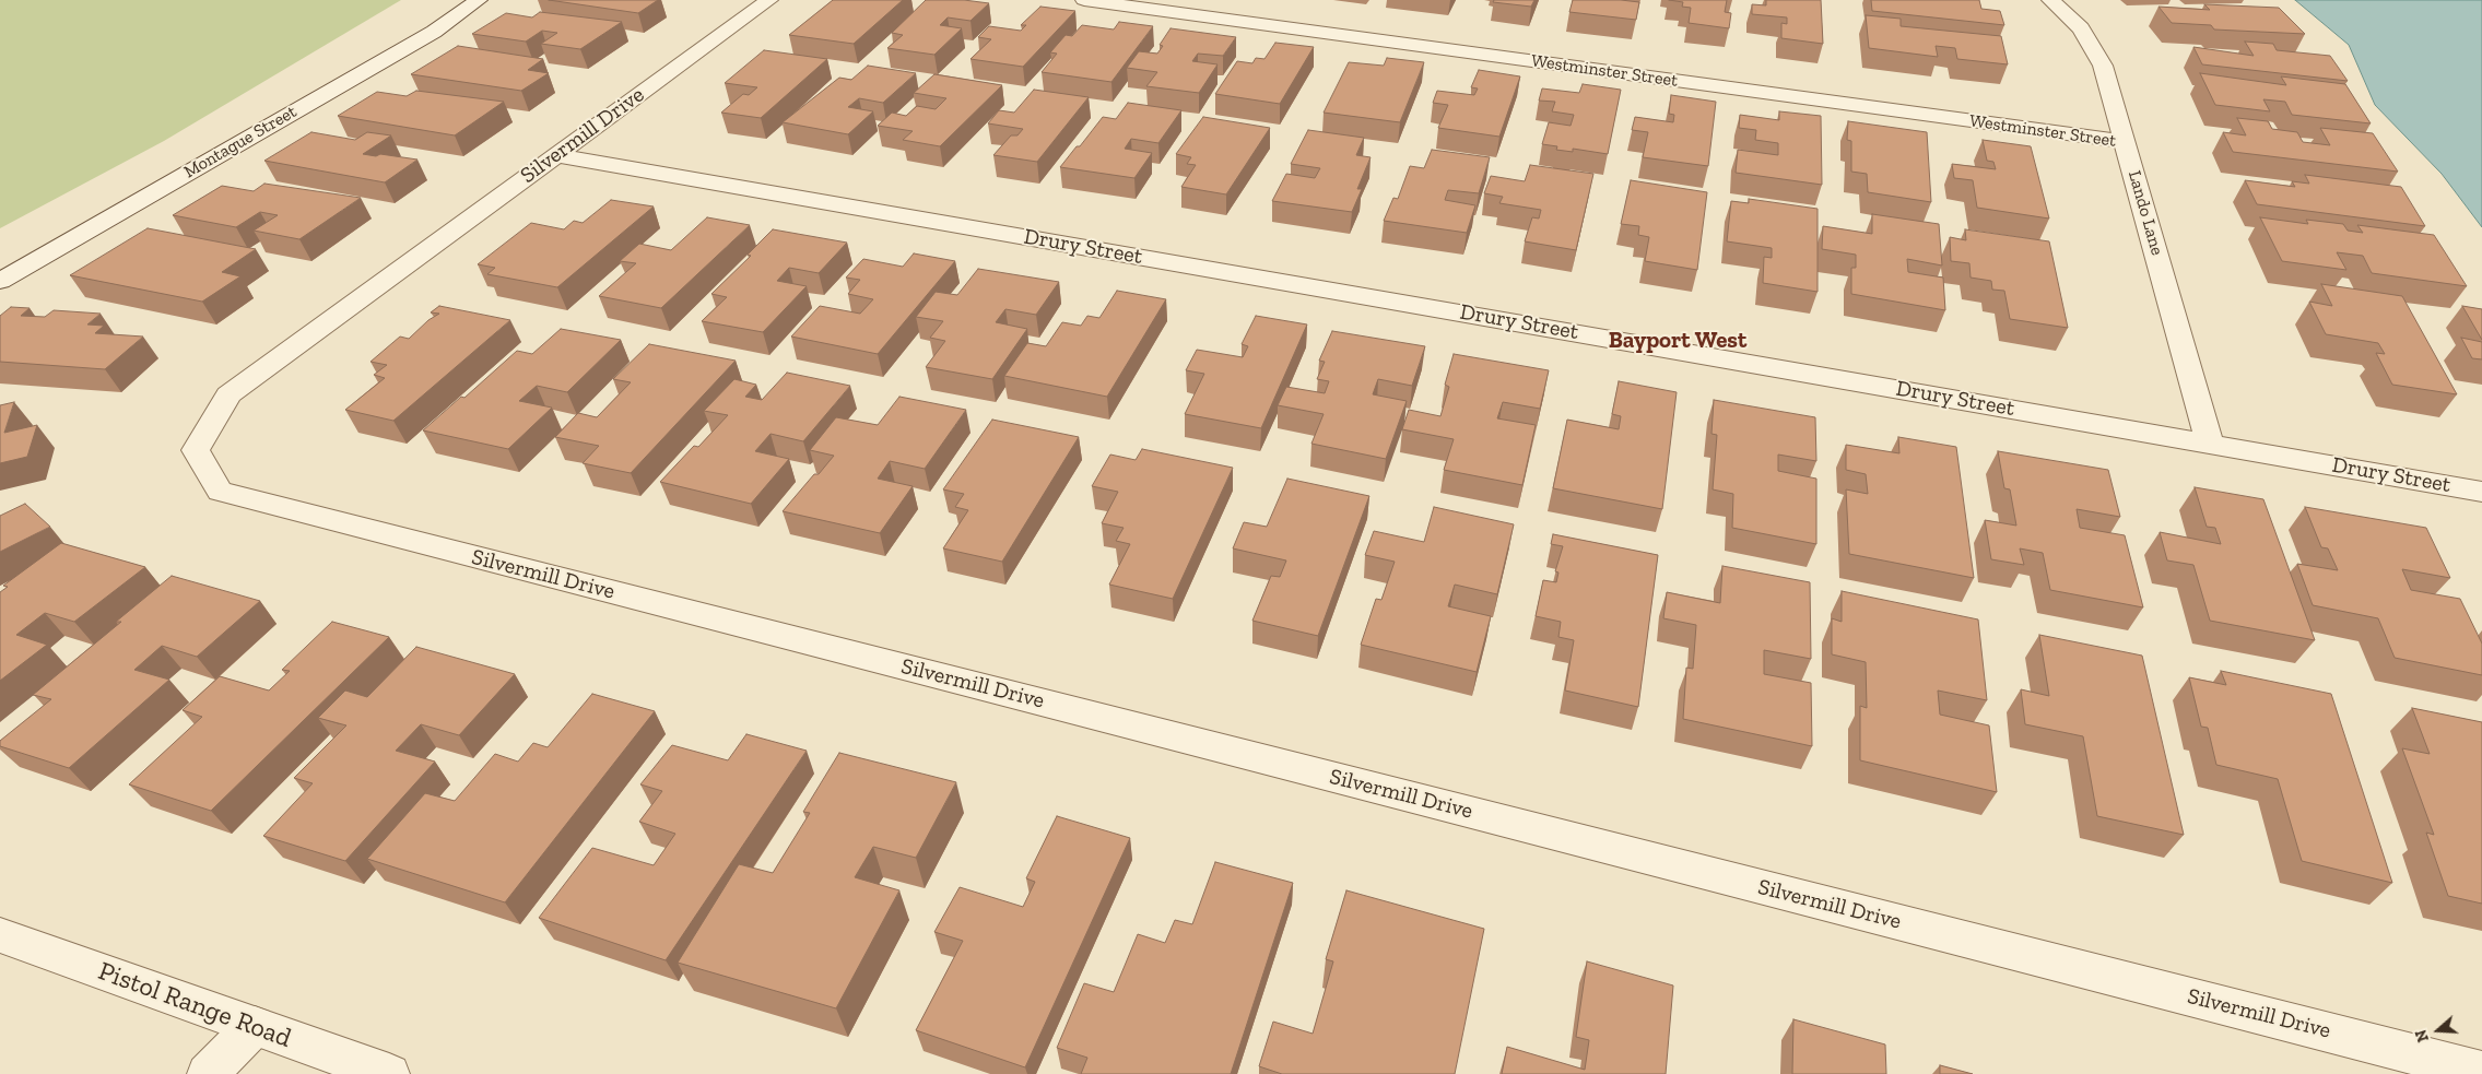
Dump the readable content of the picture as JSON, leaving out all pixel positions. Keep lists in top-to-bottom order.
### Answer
{
  "streets": {
    "street": [
      "Westminster Street",
      "Silvermill Drive",
      "Montague Street",
      "Lando Lane",
      "Drury Street",
      "Pistol Range Road"
    ]
  },
  "crossings": [
    ["Westminster Street", "Lando Lane"],
    ["Silvermill Drive", "Drury Street"],
    ["Lando Lane", "Drury Street"]
  ],
  "districts": ["Bayport West"],
  "north": "left"
}
